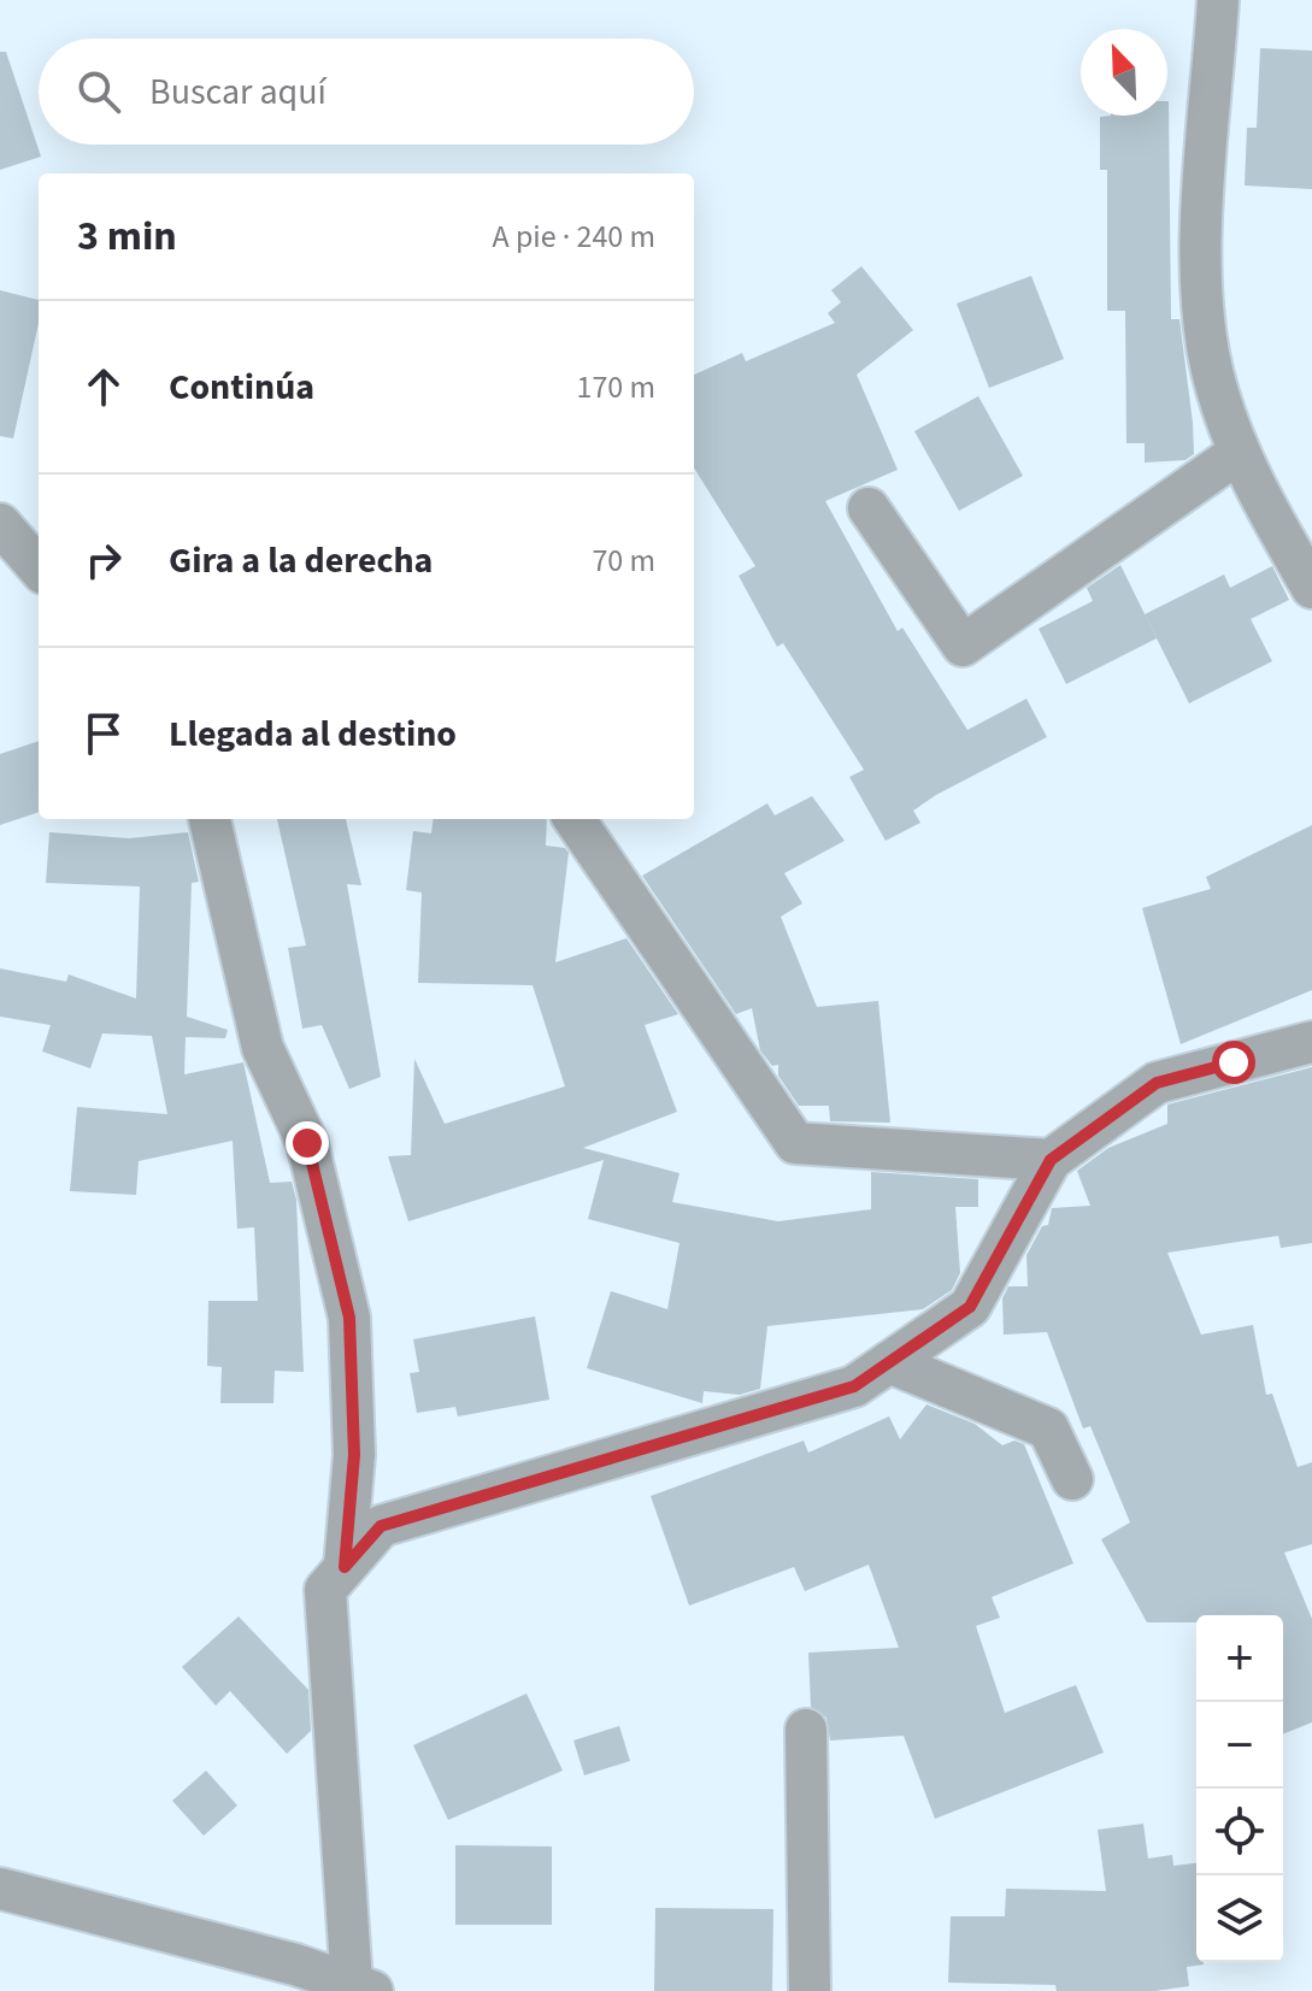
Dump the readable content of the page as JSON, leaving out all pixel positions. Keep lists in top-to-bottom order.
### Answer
{
  "north": "top left",
  "page": {
    "search": "Buscar aquí",
    "heading": ["3 min", "A pie · 240 m"],
    "list": [
      ["Continúa", "170 m"],
      ["Gira a la derecha", "70 m"],
      "Llegada al destino"
    ],
    "map_buttons": ["+", "−"]
  }
}
